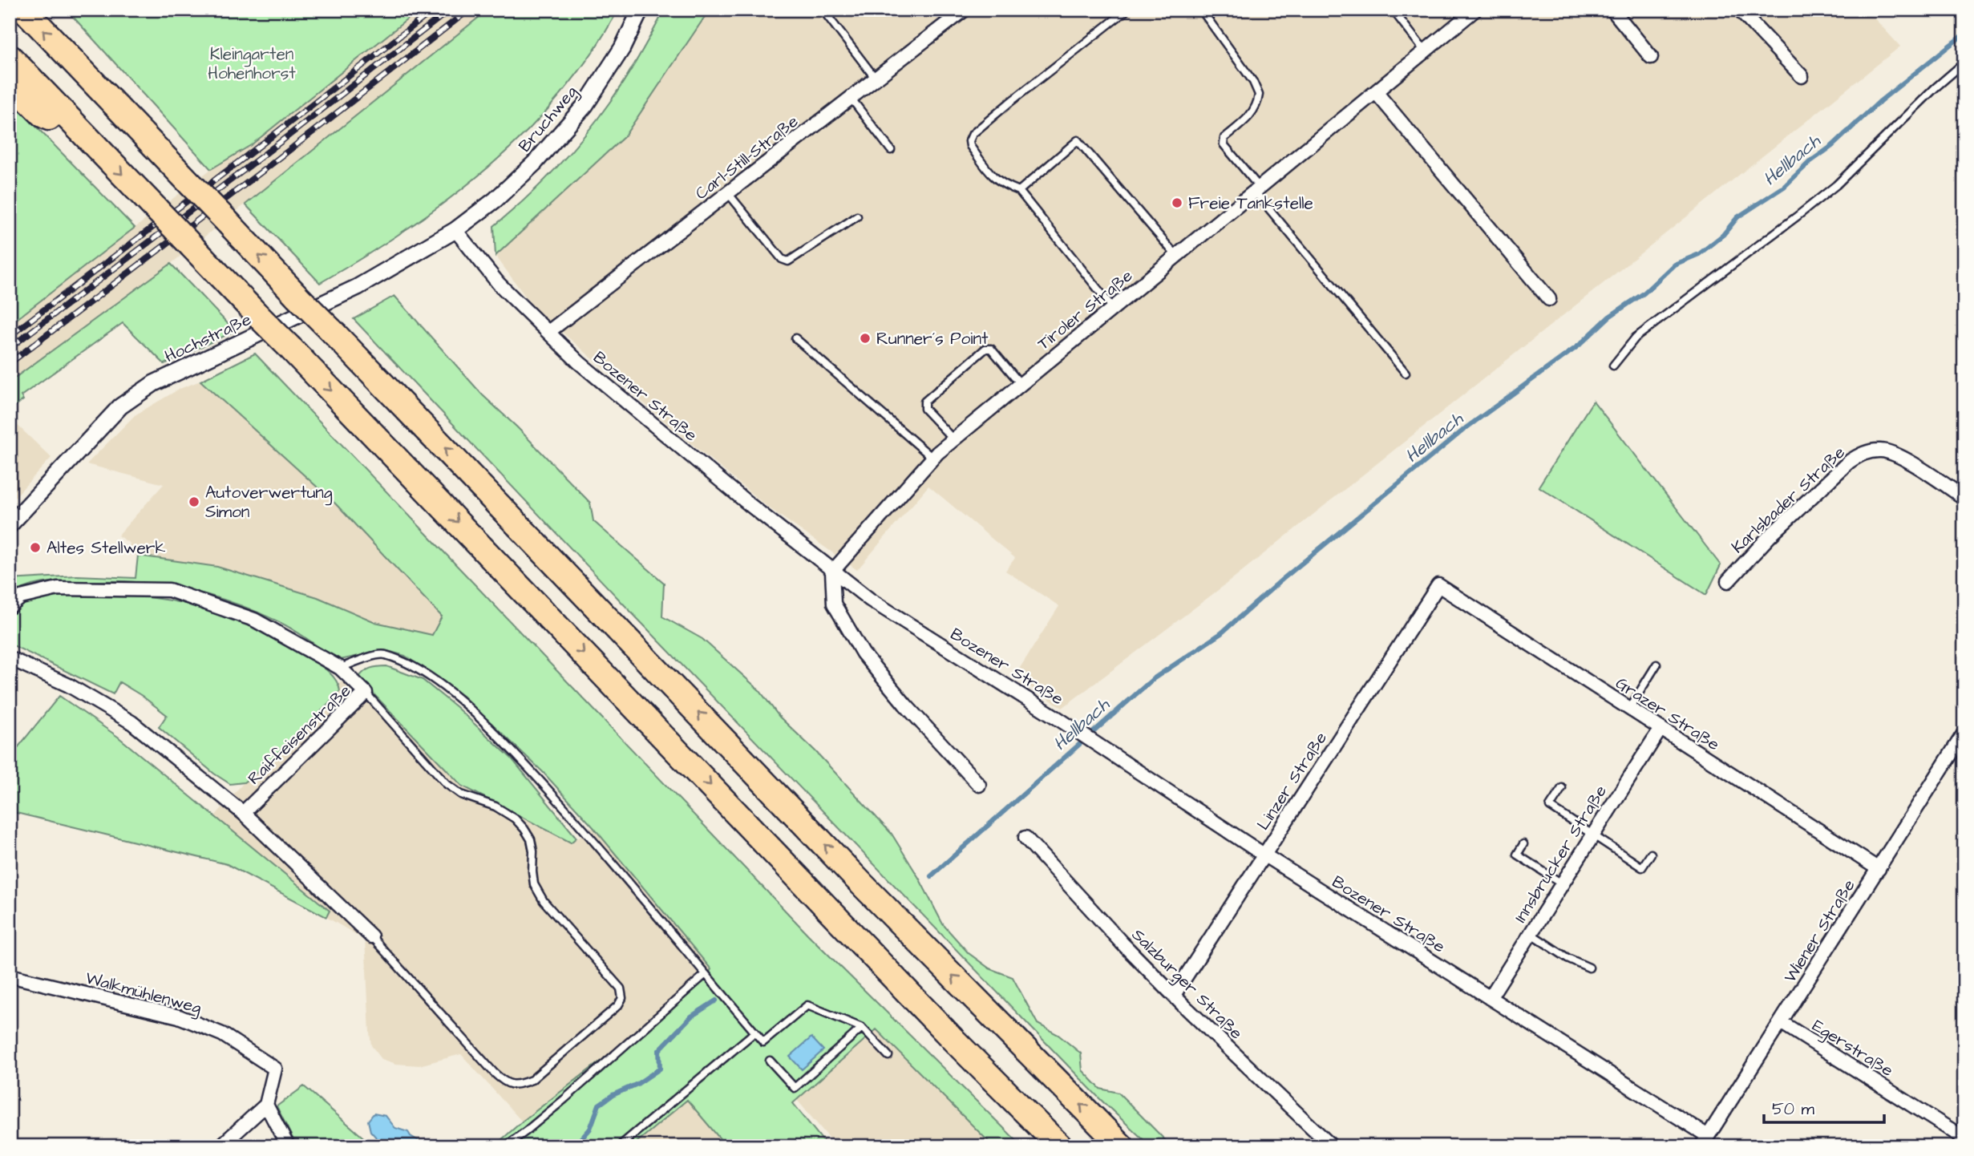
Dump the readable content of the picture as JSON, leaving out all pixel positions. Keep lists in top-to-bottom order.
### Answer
{
  "streets": {
    "street": [
      "Bruchweg",
      "Carl-Still-Straße",
      "Tiroler Straße",
      "Hochstraße",
      "Bozener Straße",
      "Karlsbader Straße",
      "Grazer Straße",
      "Raiffeisenstraße",
      "Linzer Straße",
      "Innsbrucker Straße",
      "Wiener Straße",
      "Salzburger Straße",
      "Walkmühlenweg",
      "Egerstraße"
    ]
  },
  "crossings": [
    ["Bruchweg", "Hochstraße"],
    ["Bruchweg", "Bozener Straße"],
    ["Carl-Still-Straße", "Bozener Straße"],
    ["Tiroler Straße", "Bozener Straße"],
    ["Hochstraße", "Bozener Straße"],
    ["Bozener Straße", "Linzer Straße"],
    ["Bozener Straße", "Innsbrucker Straße"],
    ["Bozener Straße", "Wiener Straße"],
    ["Grazer Straße", "Linzer Straße"],
    ["Grazer Straße", "Innsbrucker Straße"],
    ["Grazer Straße", "Wiener Straße"],
    ["Linzer Straße", "Salzburger Straße"],
    ["Wiener Straße", "Egerstraße"]
  ],
  "water": ["Hellbach"],
  "parks": ["Kleingarten Hohenhorst"],
  "places": [
    "Freie Tankstelle",
    "Runner´s Point",
    "Autoverwertung Simon",
    "Altes Stellwerk"
  ],
  "scale_bar": "50 m"
}
